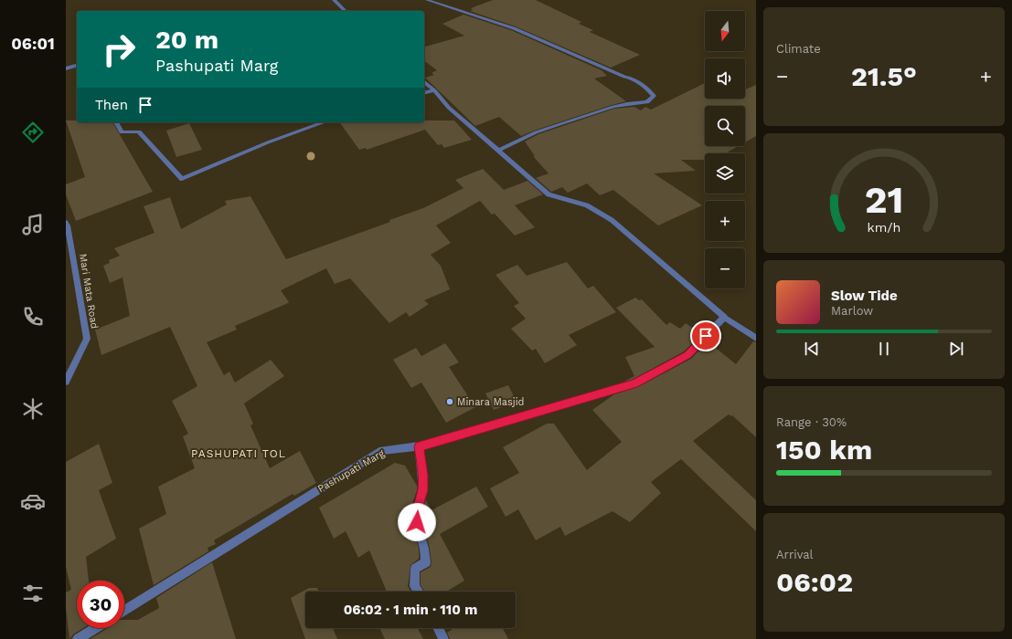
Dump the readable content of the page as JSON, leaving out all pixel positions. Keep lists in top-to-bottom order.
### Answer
{
  "streets": {
    "street": ["Mari Mata Road", "Pashupati Marg"]
  },
  "districts": ["PASHUPATI TOL"],
  "places": ["Minara Masjid"],
  "north": "bottom",
  "page": {
    "tabs": "06:01",
    "tile": [
      "Climate",
      ["Range · 30%", "150 km"],
      ["Arrival", "06:02"]
    ],
    "map_buttons": ["+", "−"],
    "turn": ["20 m", "Pashupati Marg"],
    "heat": ["−", "21.5°", "+"],
    "then": "Then",
    "song": ["Slow Tide", "Marlow"],
    "limit": "30",
    "trip": "06:02 · 1 min · 110 m",
    "gauge": ["21", "km/h"]
  }
}
